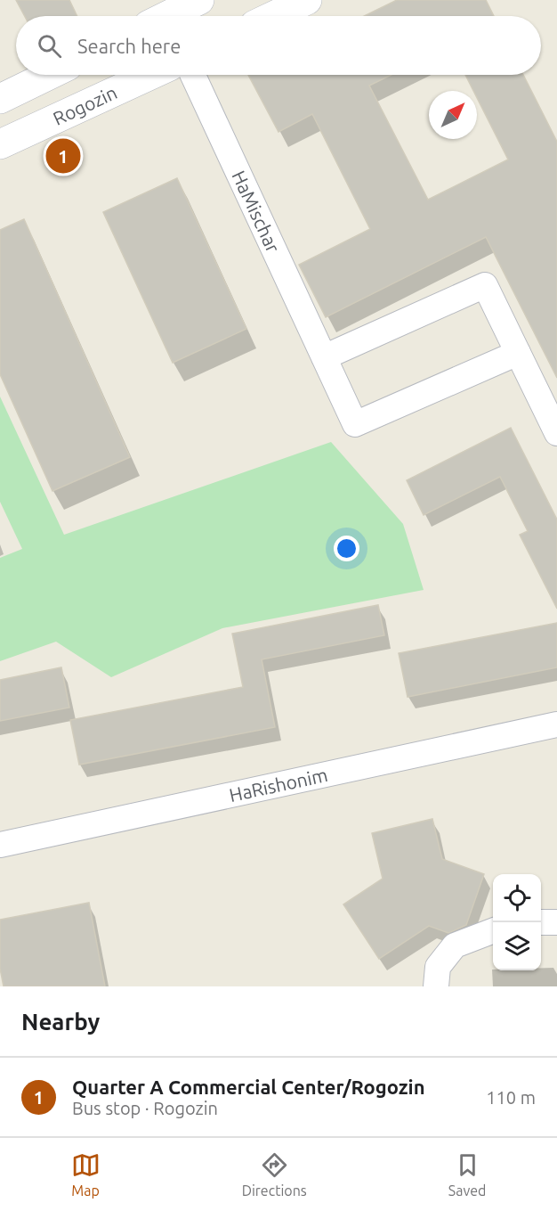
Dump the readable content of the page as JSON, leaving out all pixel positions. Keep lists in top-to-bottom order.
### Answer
{
  "streets": {
    "street": ["Rogozin", "HaMischar", "HaRishonim"]
  },
  "north": "top right",
  "page": {
    "search": "Search here",
    "pins": "1",
    "heading": "Nearby",
    "list": [
      {
        "mark": "1",
        "name": "Quarter A Commercial Center/Rogozin",
        "note": "Bus stop · Rogozin",
        "value": "110 m"
      }
    ],
    "nav": ["Map", "Directions", "Saved"]
  }
}
